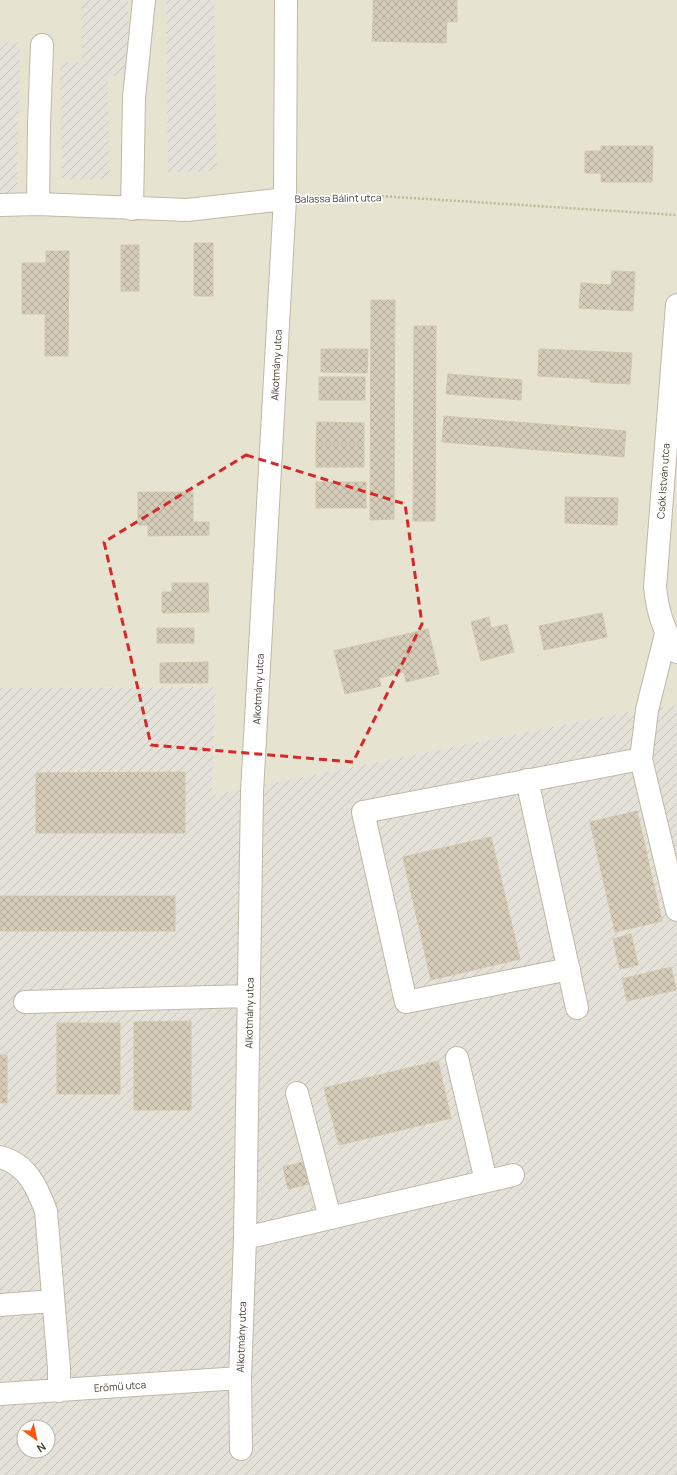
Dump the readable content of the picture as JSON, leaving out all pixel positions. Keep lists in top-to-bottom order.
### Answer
{
  "streets": {
    "street": [
      "Balassa Bálint utca",
      "Alkotmány utca",
      "Csók István utca",
      "Erőmű utca"
    ]
  },
  "crossings": [
    ["Balassa Bálint utca", "Alkotmány utca"],
    ["Alkotmány utca", "Erőmű utca"]
  ],
  "north": "bottom right"
}
